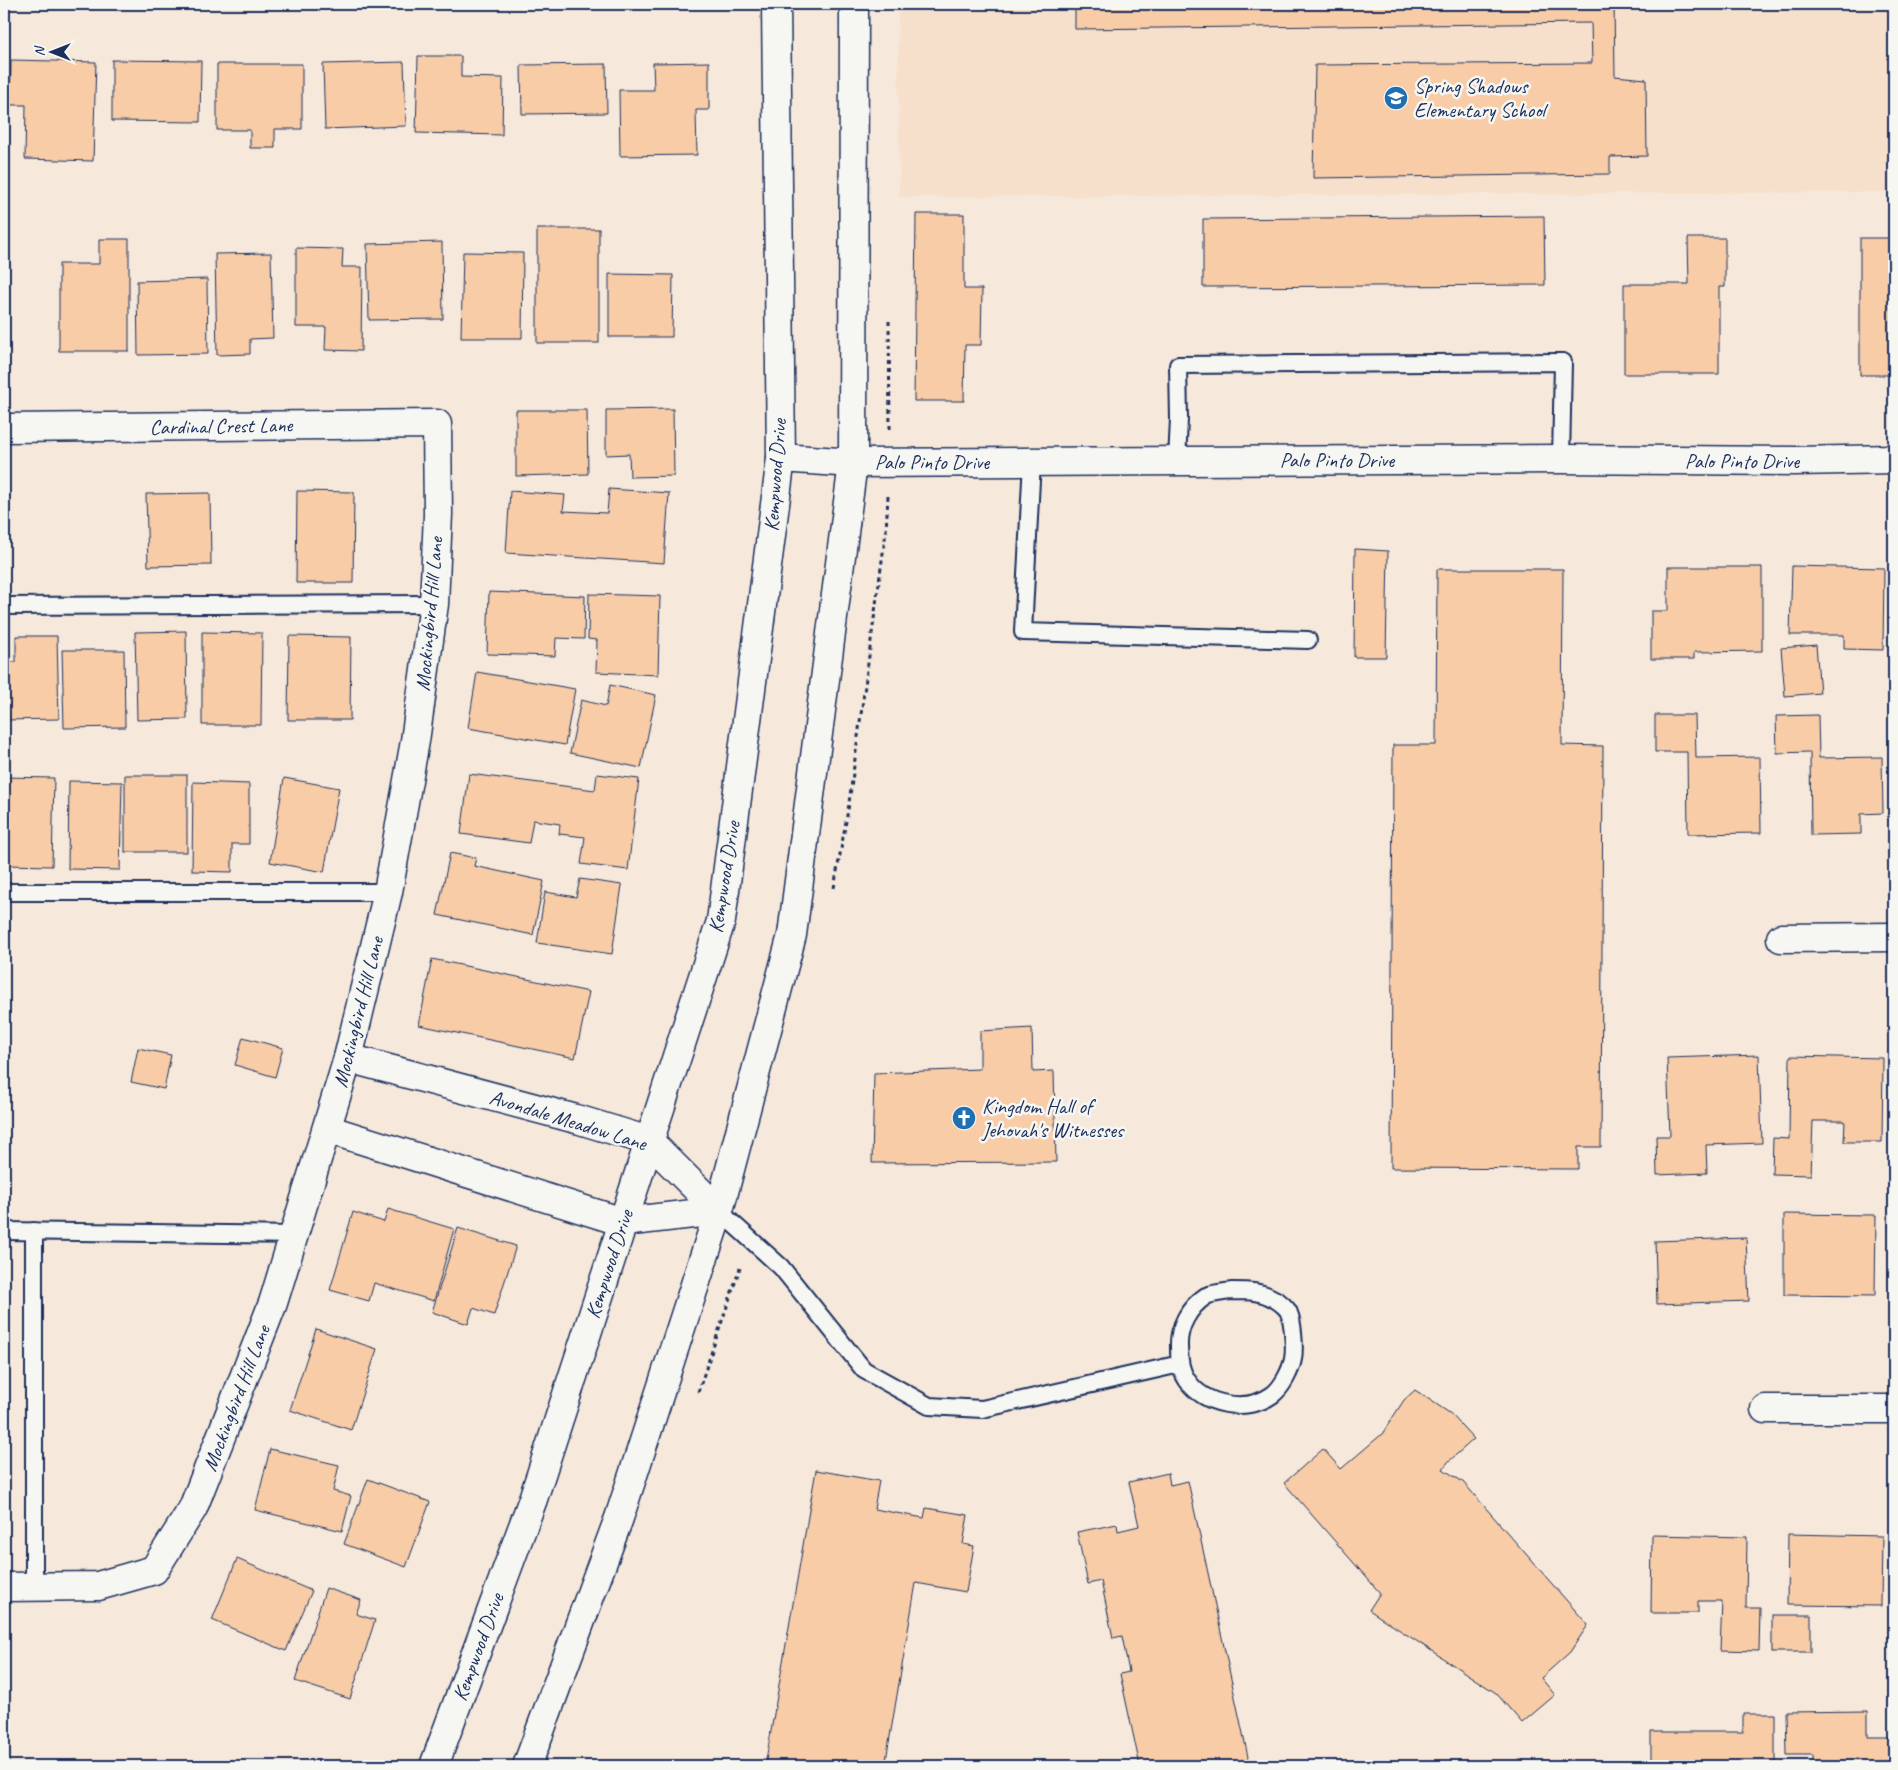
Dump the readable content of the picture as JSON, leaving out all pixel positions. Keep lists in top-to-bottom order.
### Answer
{
  "streets": {
    "street": [
      "Cardinal Crest Lane",
      "Palo Pinto Drive",
      "Kempwood Drive",
      "Mockingbird Hill Lane",
      "Avondale Meadow Lane"
    ]
  },
  "crossings": [
    ["Cardinal Crest Lane", "Mockingbird Hill Lane"],
    ["Palo Pinto Drive", "Kempwood Drive"],
    ["Kempwood Drive", "Avondale Meadow Lane"],
    ["Mockingbird Hill Lane", "Avondale Meadow Lane"]
  ],
  "places": {
    "school or university": ["Spring Shadows Elementary School"],
    "church": ["Kingdom Hall of Jehovah's Witnesses"]
  },
  "north": "left"
}
